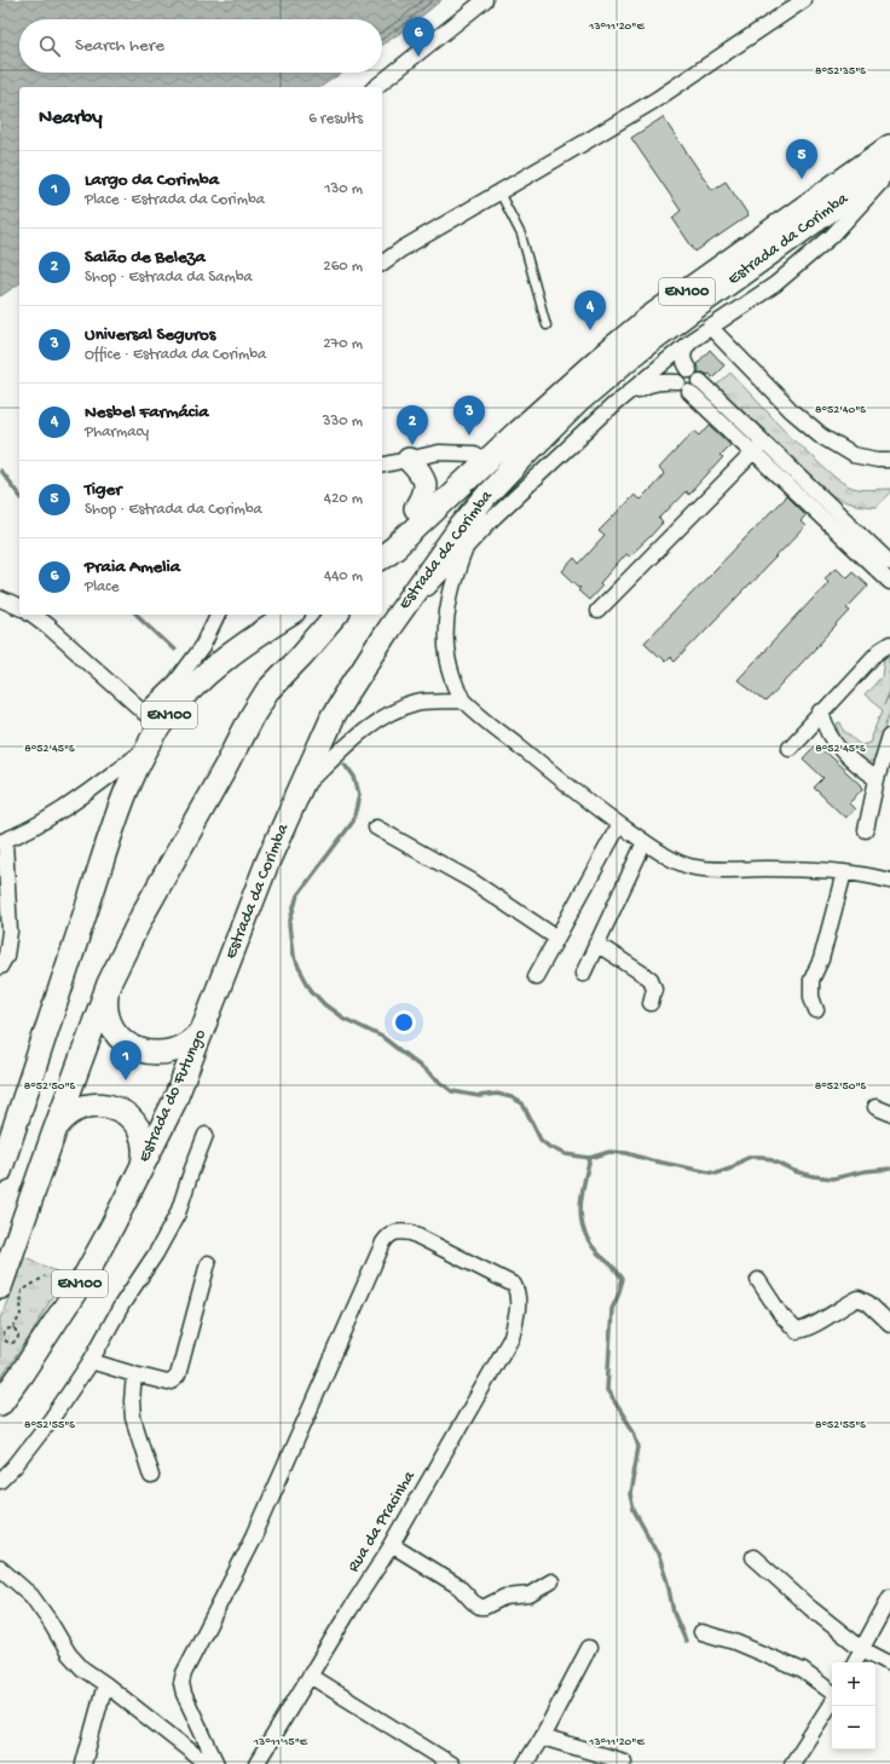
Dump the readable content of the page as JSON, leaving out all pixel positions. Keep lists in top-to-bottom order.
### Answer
{
  "streets": {
    "main road": ["Estrada da Corimba", "EN100", "Estrada do Futungo"],
    "street": ["Rua da Pracinha"]
  },
  "crossings": [
    ["Estrada da Corimba", "EN100"],
    ["Estrada da Corimba", "Estrada do Futungo"],
    ["EN100", "Estrada do Futungo"]
  ],
  "page": {
    "pins": [
      "6",
      "5",
      "4",
      "3",
      "2",
      "1"
    ],
    "search": "Search here",
    "heading": ["Nearby", "6 results"],
    "list": [
      {
        "mark": "1",
        "name": "Largo da Corimba",
        "note": "Place · Estrada da Corimba",
        "value": "130 m"
      },
      {
        "mark": "2",
        "name": "Salão de Beleza",
        "note": "Shop · Estrada da Samba",
        "value": "260 m"
      },
      {
        "mark": "3",
        "name": "Universal Seguros",
        "note": "Office · Estrada da Corimba",
        "value": "270 m"
      },
      {
        "mark": "4",
        "name": "Nesbel Farmácia",
        "note": "Pharmacy",
        "value": "330 m"
      },
      {
        "mark": "5",
        "name": "Tiger",
        "note": "Shop · Estrada da Corimba",
        "value": "420 m"
      },
      {
        "mark": "6",
        "name": "Praia Amelia",
        "note": "Place",
        "value": "440 m"
      }
    ],
    "map_buttons": ["+", "−"]
  },
  "coordinates": [
    "13°11'20\"E",
    "8°52'35\"S",
    "8°52'40\"S",
    "8°52'45\"S",
    "8°52'50\"S",
    "8°52'55\"S",
    "13°11'15\"E"
  ]
}
